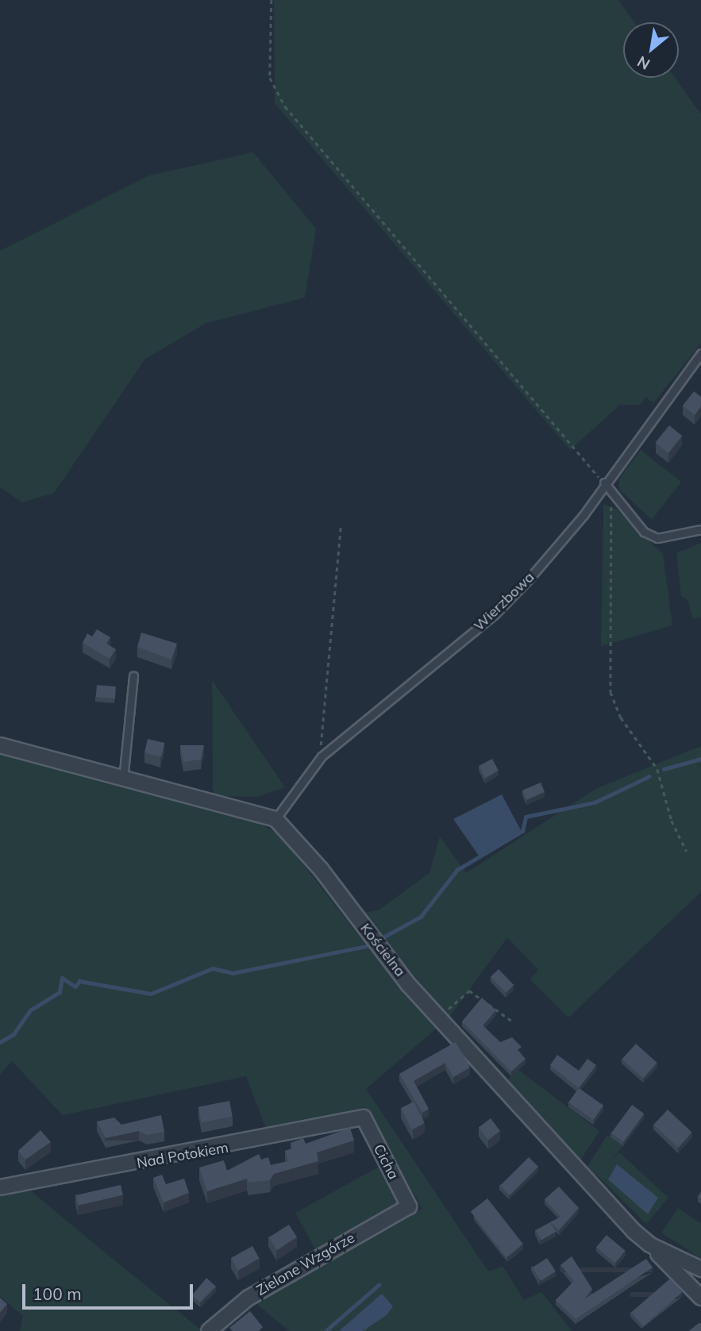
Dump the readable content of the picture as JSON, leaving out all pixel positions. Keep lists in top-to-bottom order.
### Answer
{
  "streets": {
    "street": [
      "Kościelna",
      "Nad Potokiem",
      "Cicha",
      "Zielone Wzgórze"
    ],
    "lane": ["Wierzbowa"]
  },
  "crossings": [
    ["Wierzbowa", "Kościelna"],
    ["Nad Potokiem", "Cicha"],
    ["Cicha", "Zielone Wzgórze"]
  ],
  "scale_bar": "100 m",
  "north": "bottom left"
}
